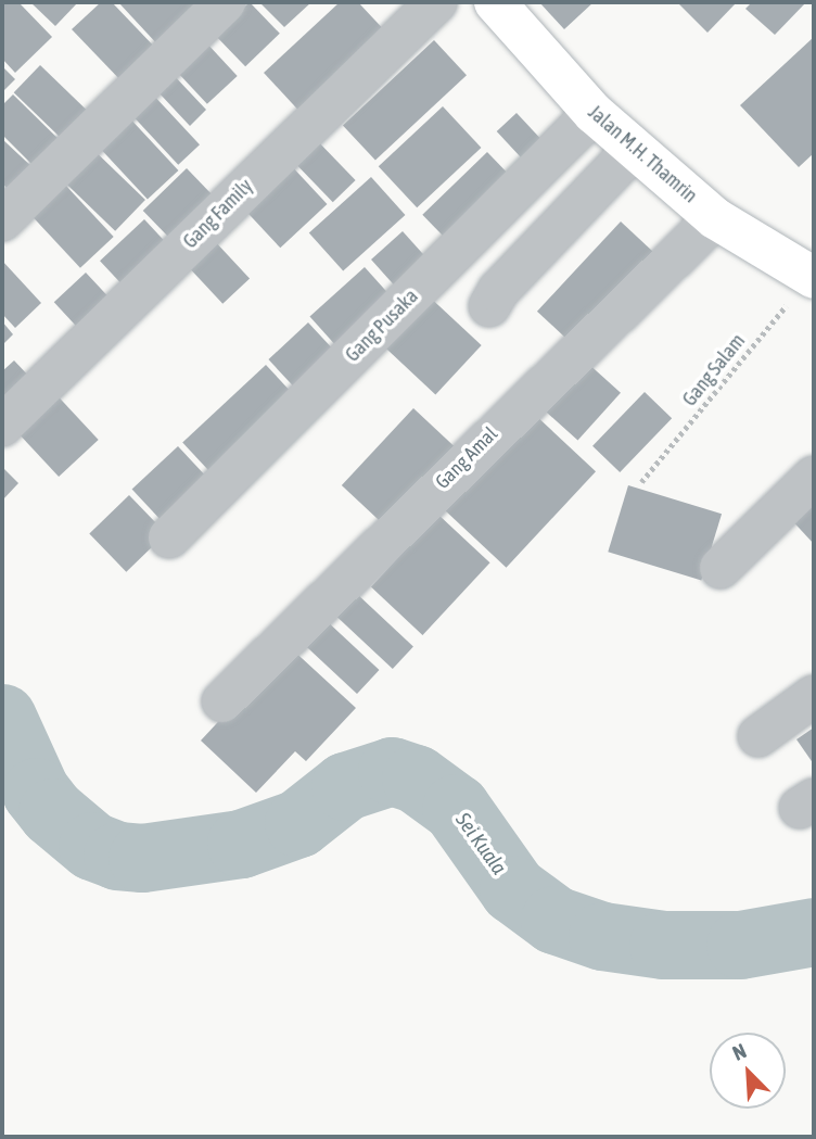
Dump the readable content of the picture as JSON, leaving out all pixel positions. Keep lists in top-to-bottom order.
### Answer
{
  "streets": {
    "street": [
      "Jalan M.H. Thamrin",
      "Gang Family",
      "Gang Pusaka",
      "Gang Amal"
    ],
    "path": ["Gang Salam"]
  },
  "crossings": [
    ["Jalan M.H. Thamrin", "Gang Pusaka"],
    ["Jalan M.H. Thamrin", "Gang Salam"],
    ["Jalan M.H. Thamrin", "Gang Amal"]
  ],
  "water": ["Sei Kuala"],
  "north": "top left"
}
